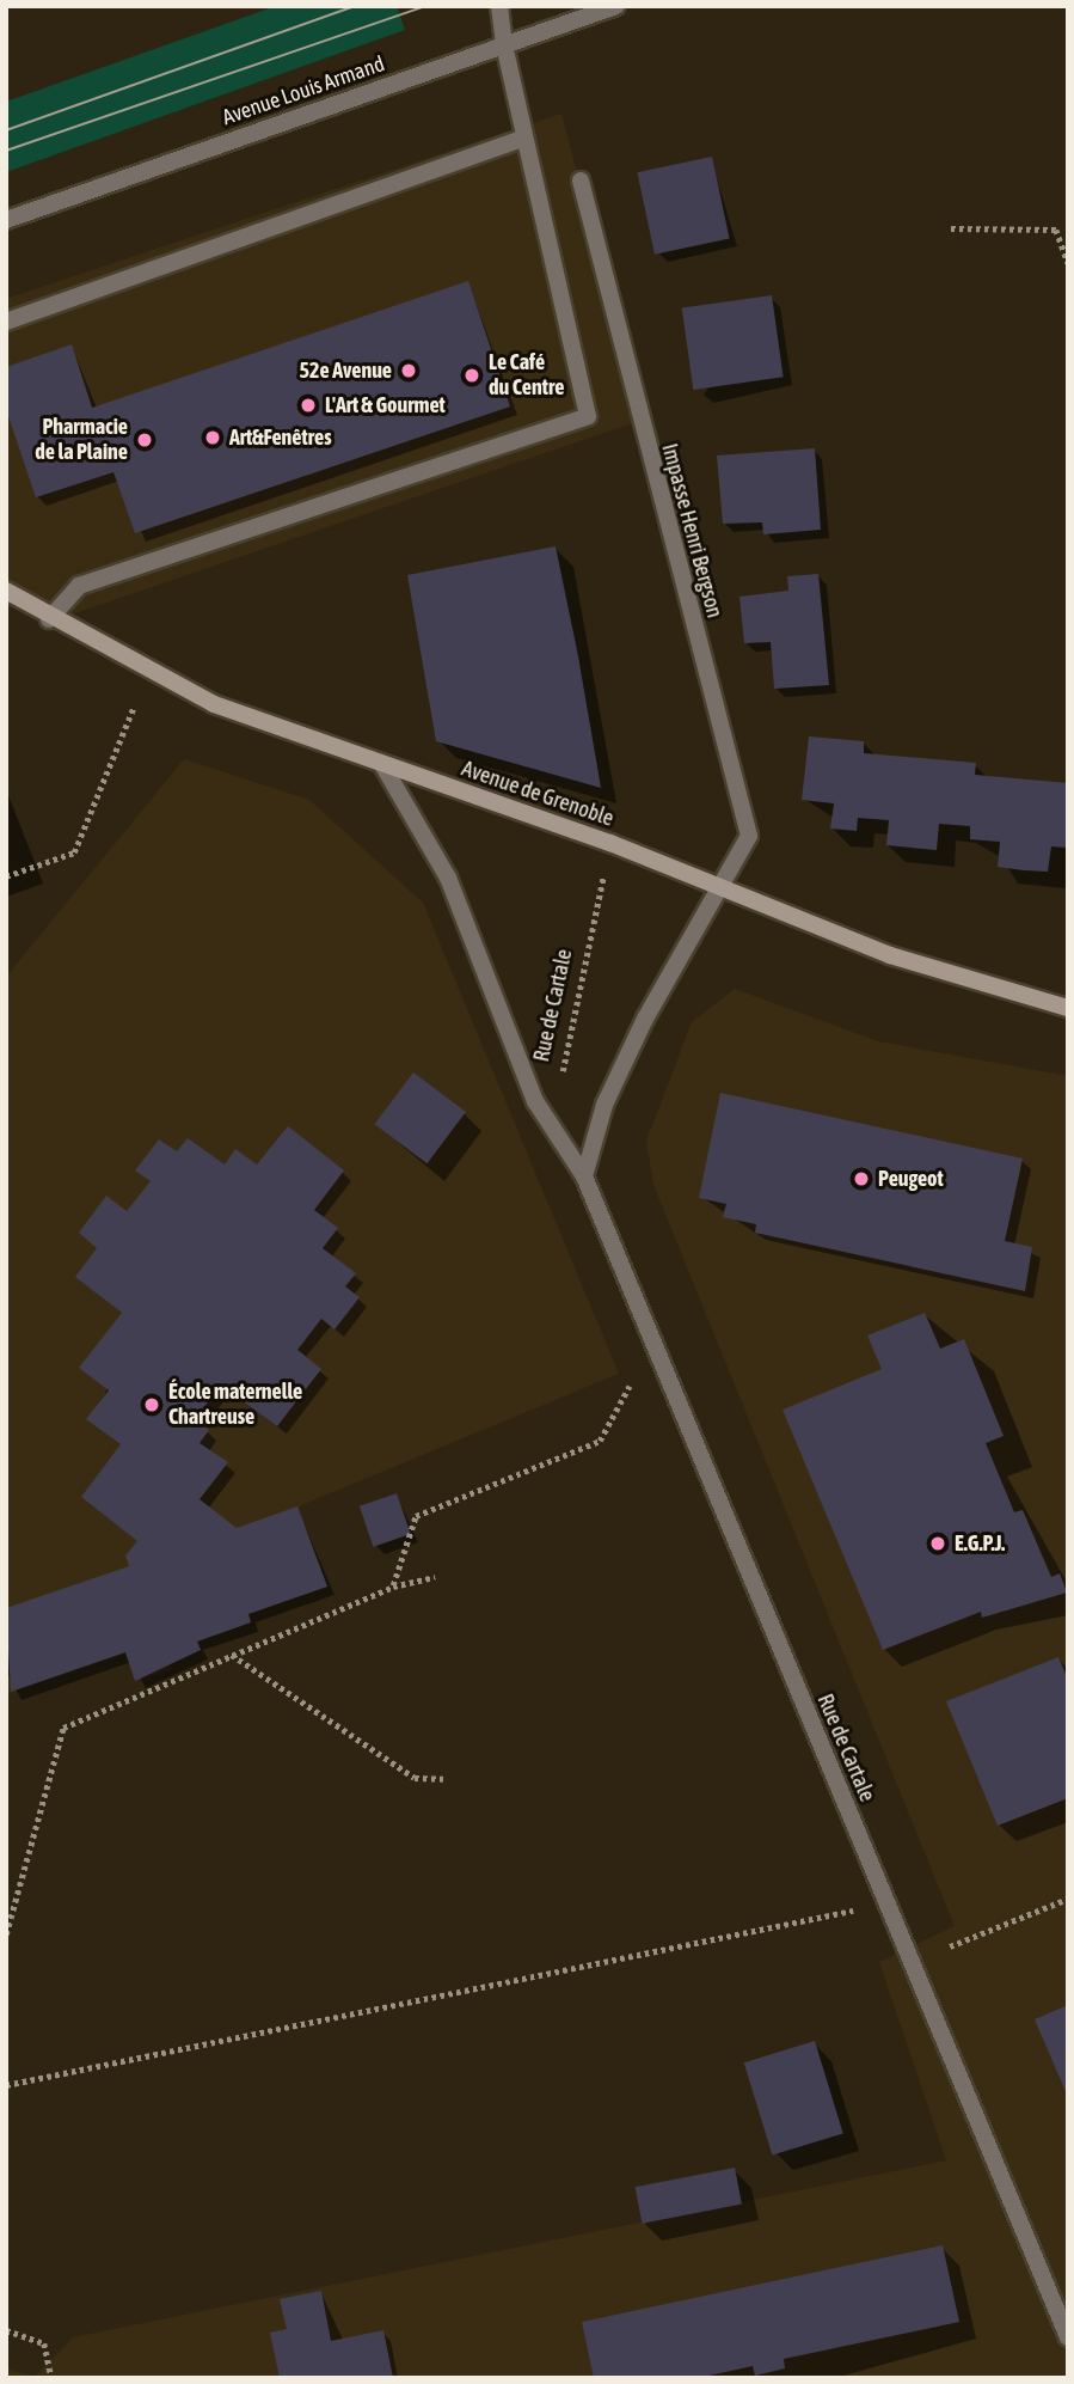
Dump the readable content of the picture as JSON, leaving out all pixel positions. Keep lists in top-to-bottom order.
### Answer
{
  "streets": {
    "street": [
      "Avenue Louis Armand",
      "Impasse Henri Bergson",
      "Avenue de Grenoble",
      "Rue de Cartale"
    ]
  },
  "crossings": [
    ["Impasse Henri Bergson", "Avenue de Grenoble"],
    ["Avenue de Grenoble", "Rue de Cartale"]
  ],
  "places": [
    "52e Avenue",
    "Le Café du Centre",
    "L'Art & Gourmet",
    "Art&Fenêtres",
    "Pharmacie de la Plaine",
    "Peugeot",
    "École maternelle Chartreuse",
    "E.G.P.J."
  ]
}
